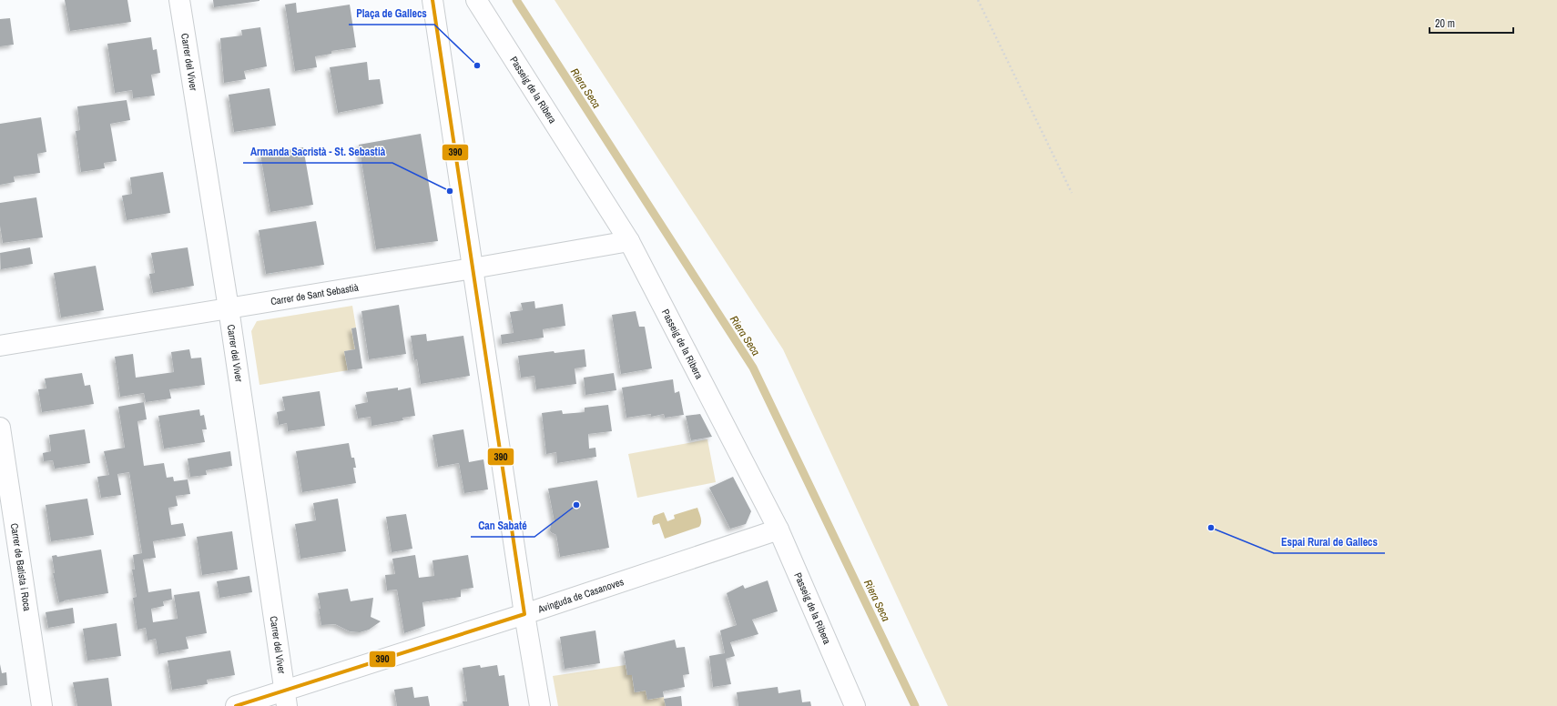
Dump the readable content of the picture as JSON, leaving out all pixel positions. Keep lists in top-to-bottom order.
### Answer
{
  "streets": {
    "street": [
      "Carrer del Viver",
      "Passeig de la Ribera",
      "Carrer de Sant Sebastià",
      "Carrer de Batista i Roca",
      "Avinguda de Casanoves"
    ]
  },
  "crossings": [
    ["Carrer del Viver", "Carrer de Sant Sebastià"],
    ["Carrer del Viver", "Avinguda de Casanoves"],
    ["Passeig de la Ribera", "Carrer de Sant Sebastià"],
    ["Passeig de la Ribera", "Avinguda de Casanoves"]
  ],
  "water": ["Riera Seca"],
  "places": [
    "Plaça de Gallecs",
    "Armanda Sacristà - St. Sebastià",
    "Can Sabaté",
    "Espai Rural de Gallecs"
  ],
  "lines": ["transit line 390"],
  "scale_bar": "20 m"
}
